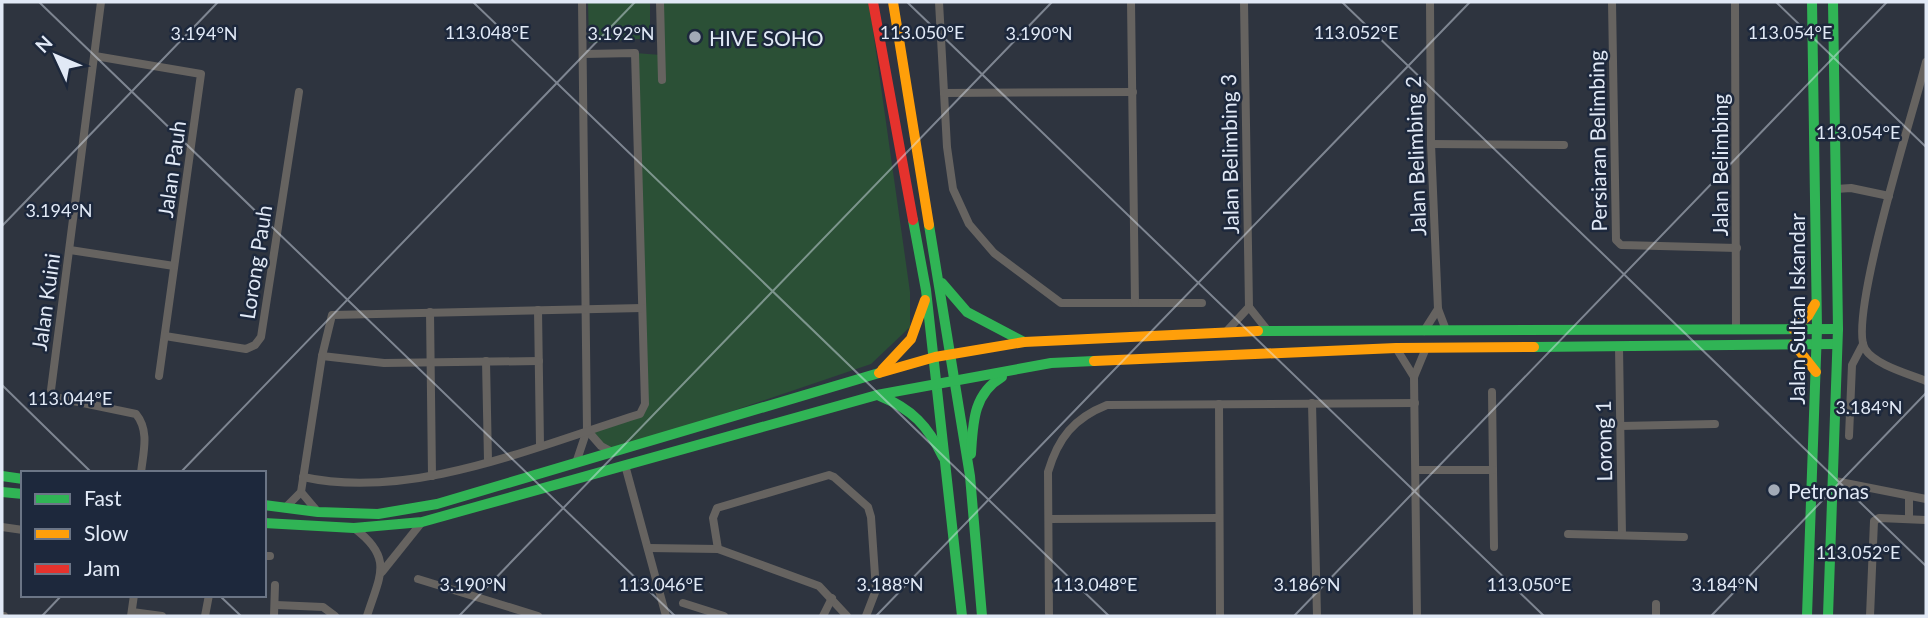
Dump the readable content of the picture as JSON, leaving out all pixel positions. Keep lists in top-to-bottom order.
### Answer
{
  "streets": {
    "street": [
      "Persiaran Belimbing",
      "Jalan Belimbing 3",
      "Jalan Belimbing 2",
      "Jalan Belimbing",
      "Jalan Pauh",
      "Lorong Pauh",
      "Jalan Kuini",
      "Jalan Sultan Iskandar",
      "Lorong 1"
    ]
  },
  "crossings": [
    ["Persiaran Belimbing", "Jalan Belimbing"],
    ["Jalan Pauh", "Lorong Pauh"],
    ["Jalan Pauh", "Jalan Kuini"]
  ],
  "places": ["HIVE SOHO", "Petronas"],
  "legend": ["Fast", "Slow", "Jam"],
  "north": "top left",
  "coordinates": [
    "113.048°E",
    "113.050°E",
    "113.052°E",
    "113.054°E",
    "3.194°N",
    "3.192°N",
    "3.190°N",
    "113.044°E",
    "3.184°N",
    "3.188°N",
    "3.186°N",
    "113.046°E"
  ]
}
